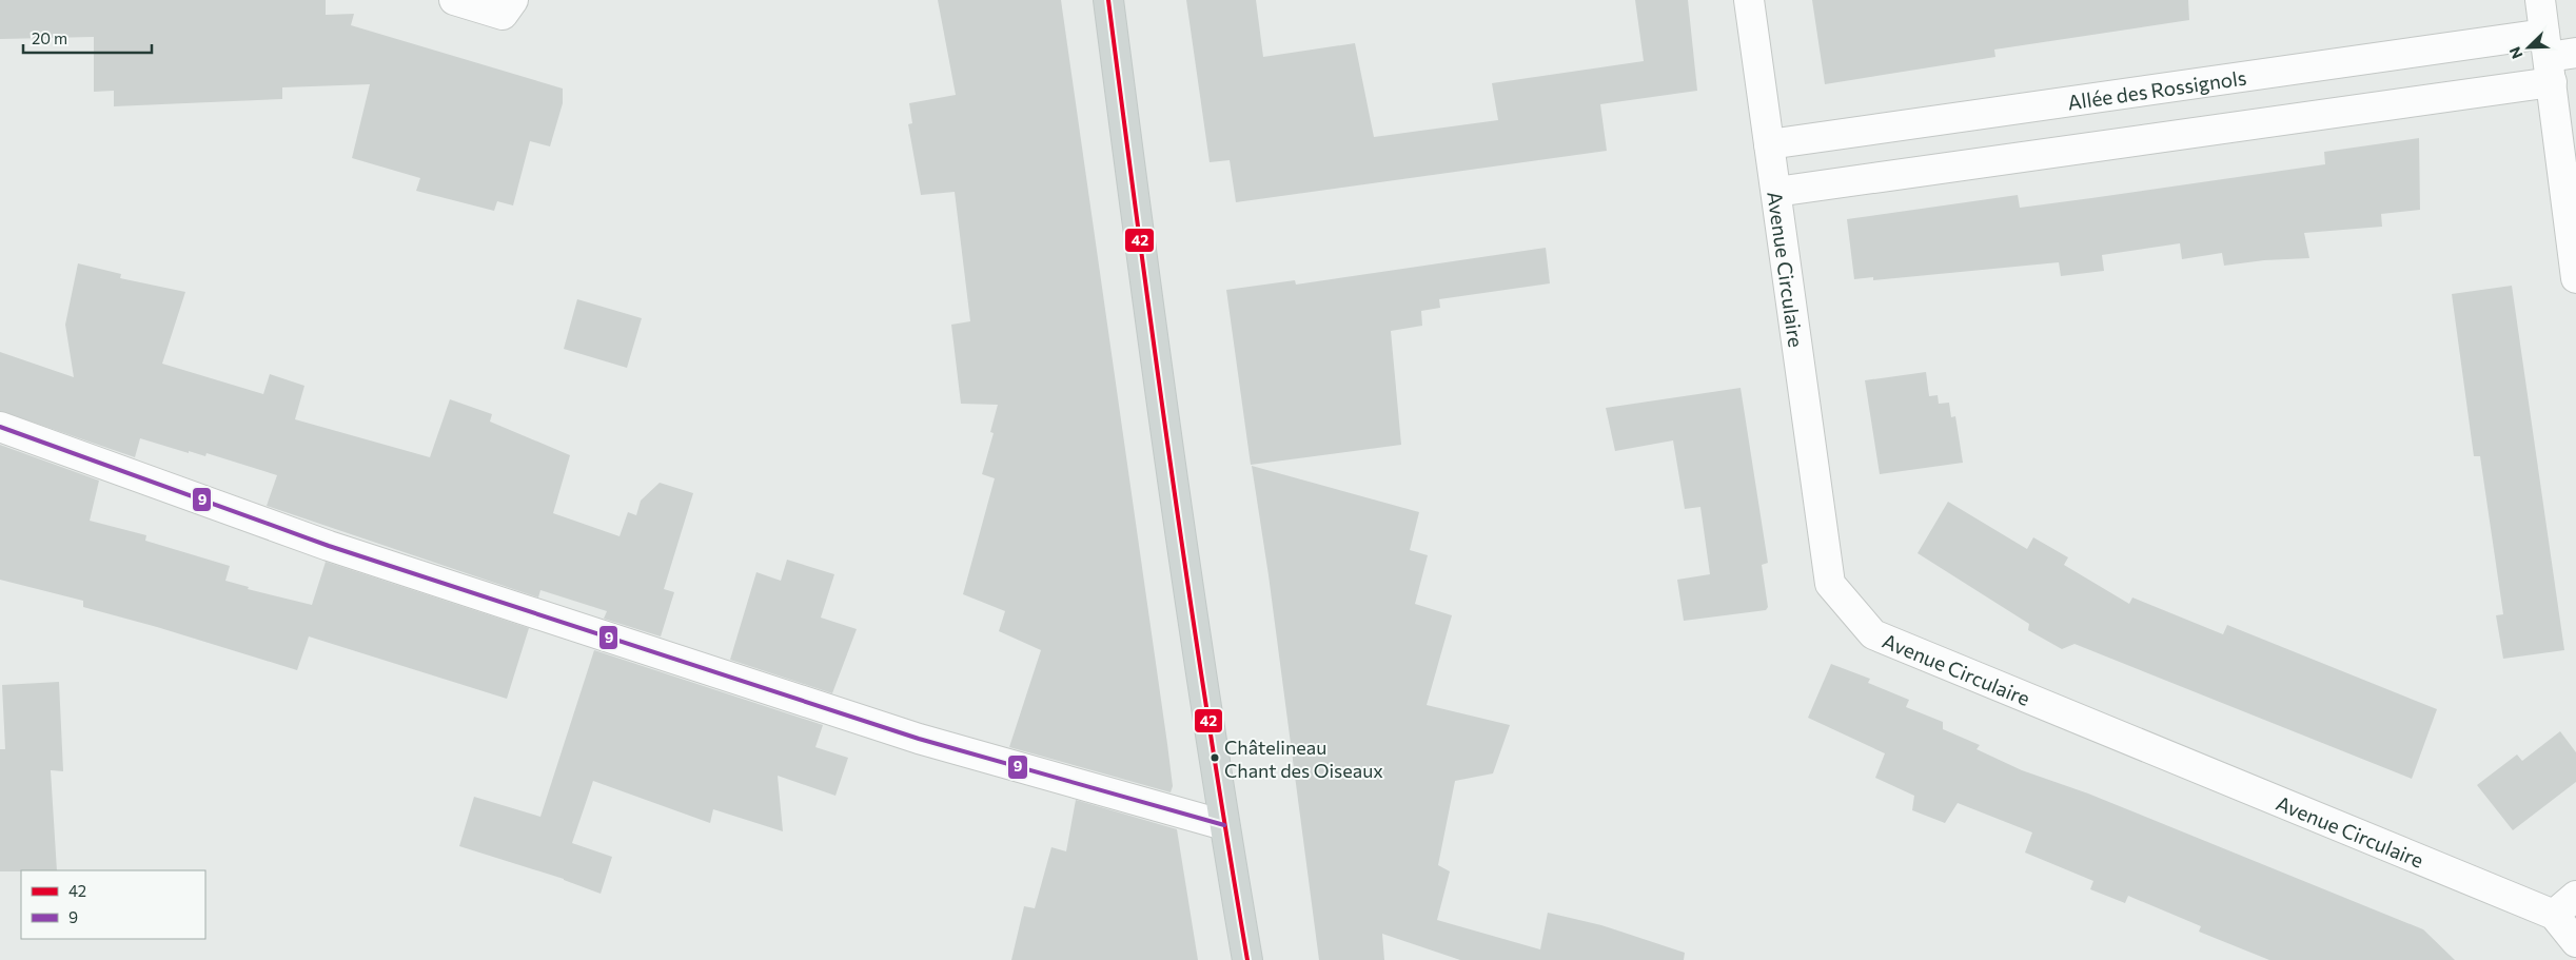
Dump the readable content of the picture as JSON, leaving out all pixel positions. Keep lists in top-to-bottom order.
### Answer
{
  "streets": {
    "street": ["Allée des Rossignols", "Avenue Circulaire"]
  },
  "crossings": [
    ["Allée des Rossignols", "Avenue Circulaire"]
  ],
  "places": ["Châtelineau Chant des Oiseaux"],
  "lines": ["transit line 42", "transit line 9"],
  "legend": ["42", "9"],
  "scale_bar": "20 m",
  "north": "bottom left"
}
